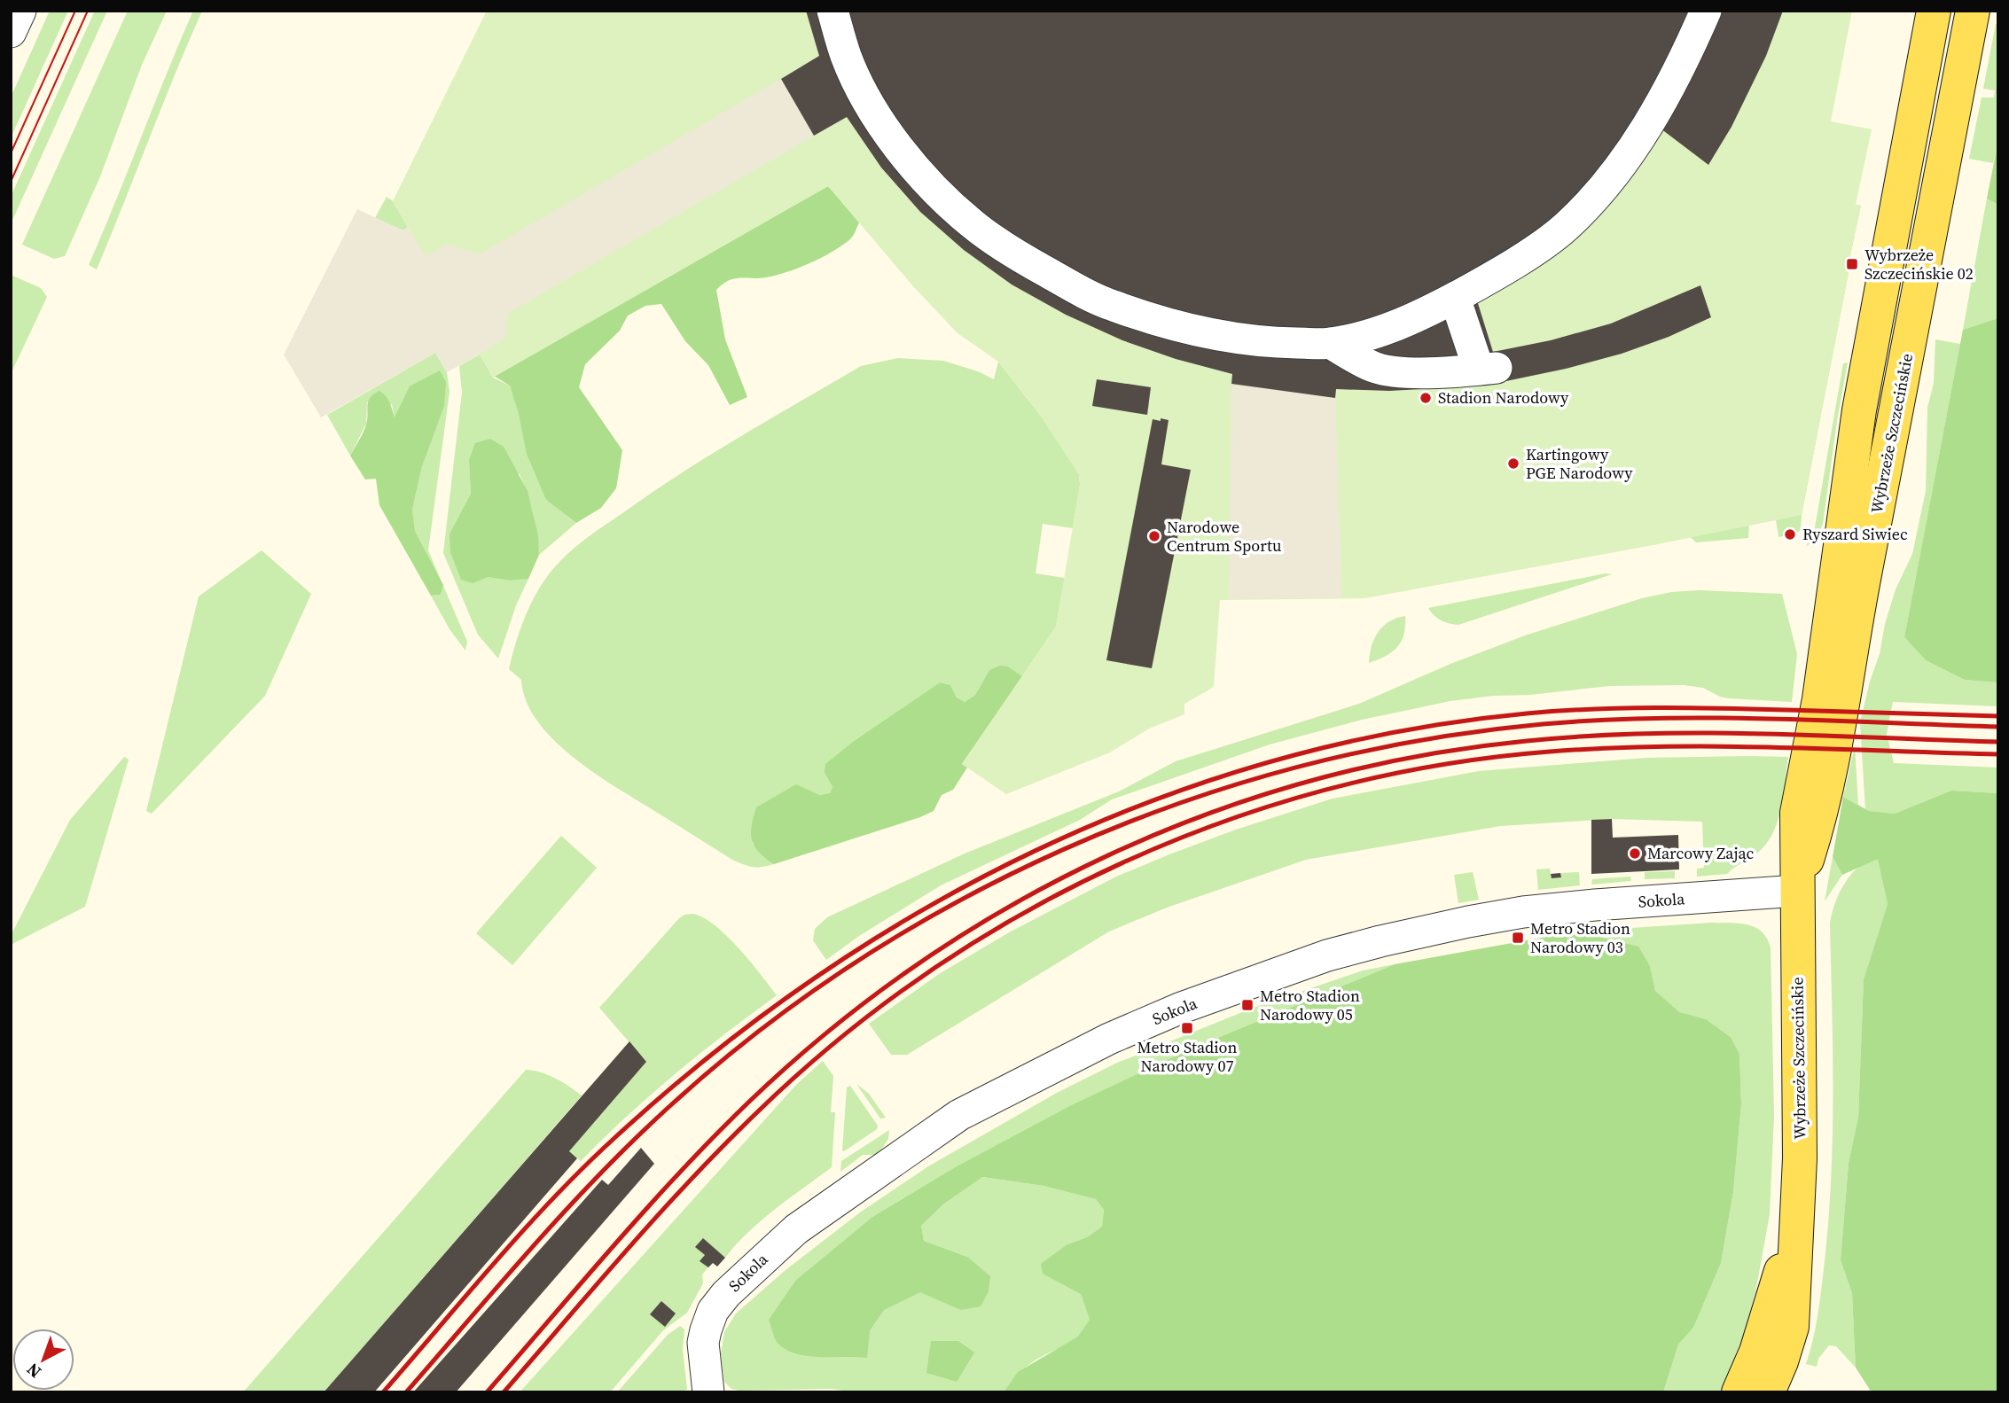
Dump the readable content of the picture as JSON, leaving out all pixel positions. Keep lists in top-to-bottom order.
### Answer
{
  "streets": {
    "main road": ["Wybrzeże Szczecińskie"],
    "street": ["Sokola"]
  },
  "crossings": [
    ["Wybrzeże Szczecińskie", "Sokola"]
  ],
  "places": {
    "transit": [
      "Wybrzeże Szczecińskie 02",
      "Metro Stadion Narodowy 03",
      "Metro Stadion Narodowy 05",
      "Metro Stadion Narodowy 07"
    ],
    "other": [
      "Stadion Narodowy",
      "Kartingowy PGE Narodowy",
      "Ryszard Siwiec",
      "Narodowe Centrum Sportu",
      "Marcowy Zając"
    ]
  },
  "north": "bottom left"
}
